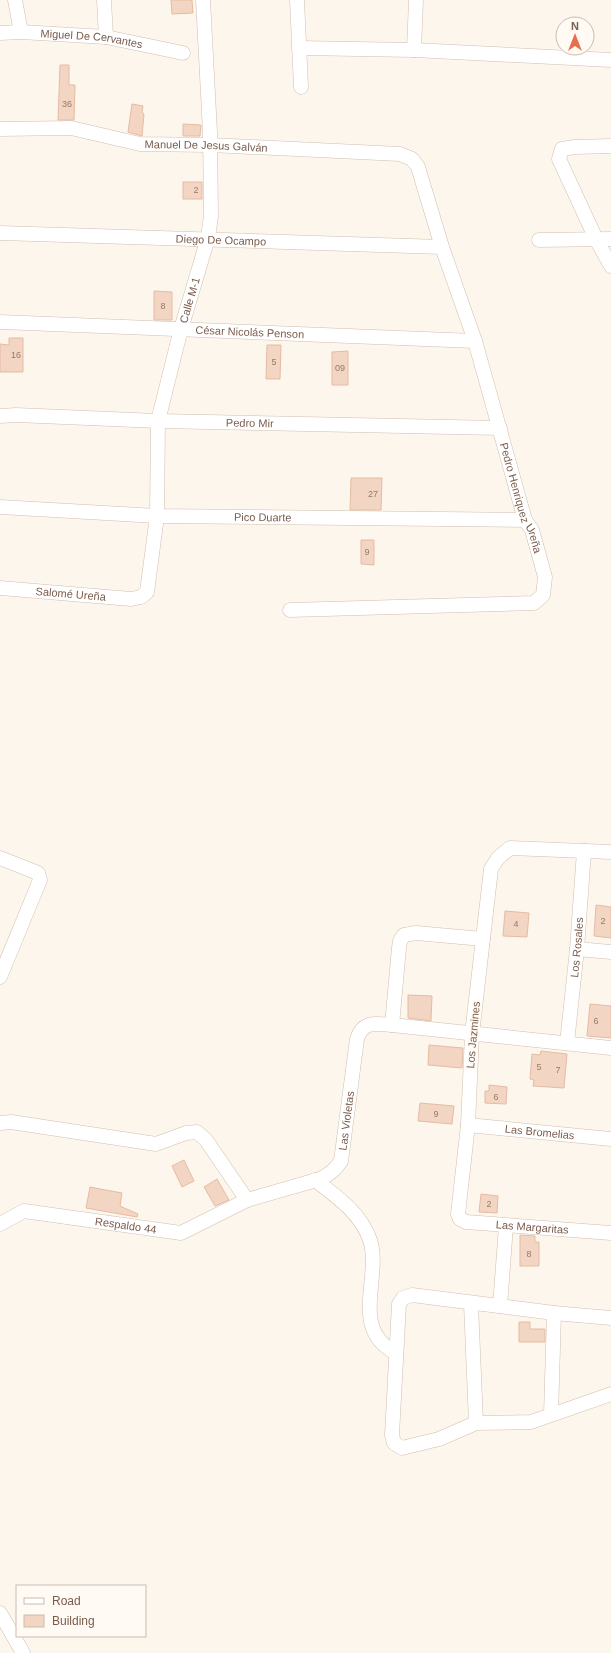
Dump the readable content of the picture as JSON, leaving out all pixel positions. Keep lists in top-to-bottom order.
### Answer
{
  "streets": {
    "street": [
      "Miguel De Cervantes",
      "Manuel De Jesus Galván",
      "Diego De Ocampo",
      "Calle M-1",
      "César Nicolás Penson",
      "Pedro Mir",
      "Pedro Henriquez Ureña",
      "Pico Duarte",
      "Salomé Ureña",
      "Los Rosales",
      "Los Jazmines",
      "Las Violetas",
      "Las Bromelias",
      "Respaldo 44",
      "Las Margaritas"
    ]
  },
  "crossings": [
    ["Manuel De Jesus Galván", "Calle M-1"],
    ["Manuel De Jesus Galván", "Pedro Henriquez Ureña"],
    ["Diego De Ocampo", "Calle M-1"],
    ["Diego De Ocampo", "Pedro Henriquez Ureña"],
    ["Calle M-1", "César Nicolás Penson"],
    ["Calle M-1", "Pedro Mir"],
    ["Calle M-1", "Pico Duarte"],
    ["Calle M-1", "Salomé Ureña"],
    ["César Nicolás Penson", "Pedro Henriquez Ureña"],
    ["Pedro Mir", "Pedro Henriquez Ureña"],
    ["Pedro Henriquez Ureña", "Pico Duarte"],
    ["Los Rosales", "Los Jazmines"],
    ["Los Rosales", "Las Violetas"],
    ["Los Jazmines", "Las Violetas"],
    ["Los Jazmines", "Las Bromelias"],
    ["Los Jazmines", "Las Margaritas"],
    ["Las Violetas", "Respaldo 44"]
  ],
  "house_numbers": [
    "36",
    "2",
    "8",
    "16",
    "5",
    "09",
    "27",
    "9",
    "2",
    "4",
    "6",
    "5",
    "7",
    "6",
    "9",
    "2",
    "8"
  ],
  "legend": ["Road", "Building"],
  "north": "top"
}
